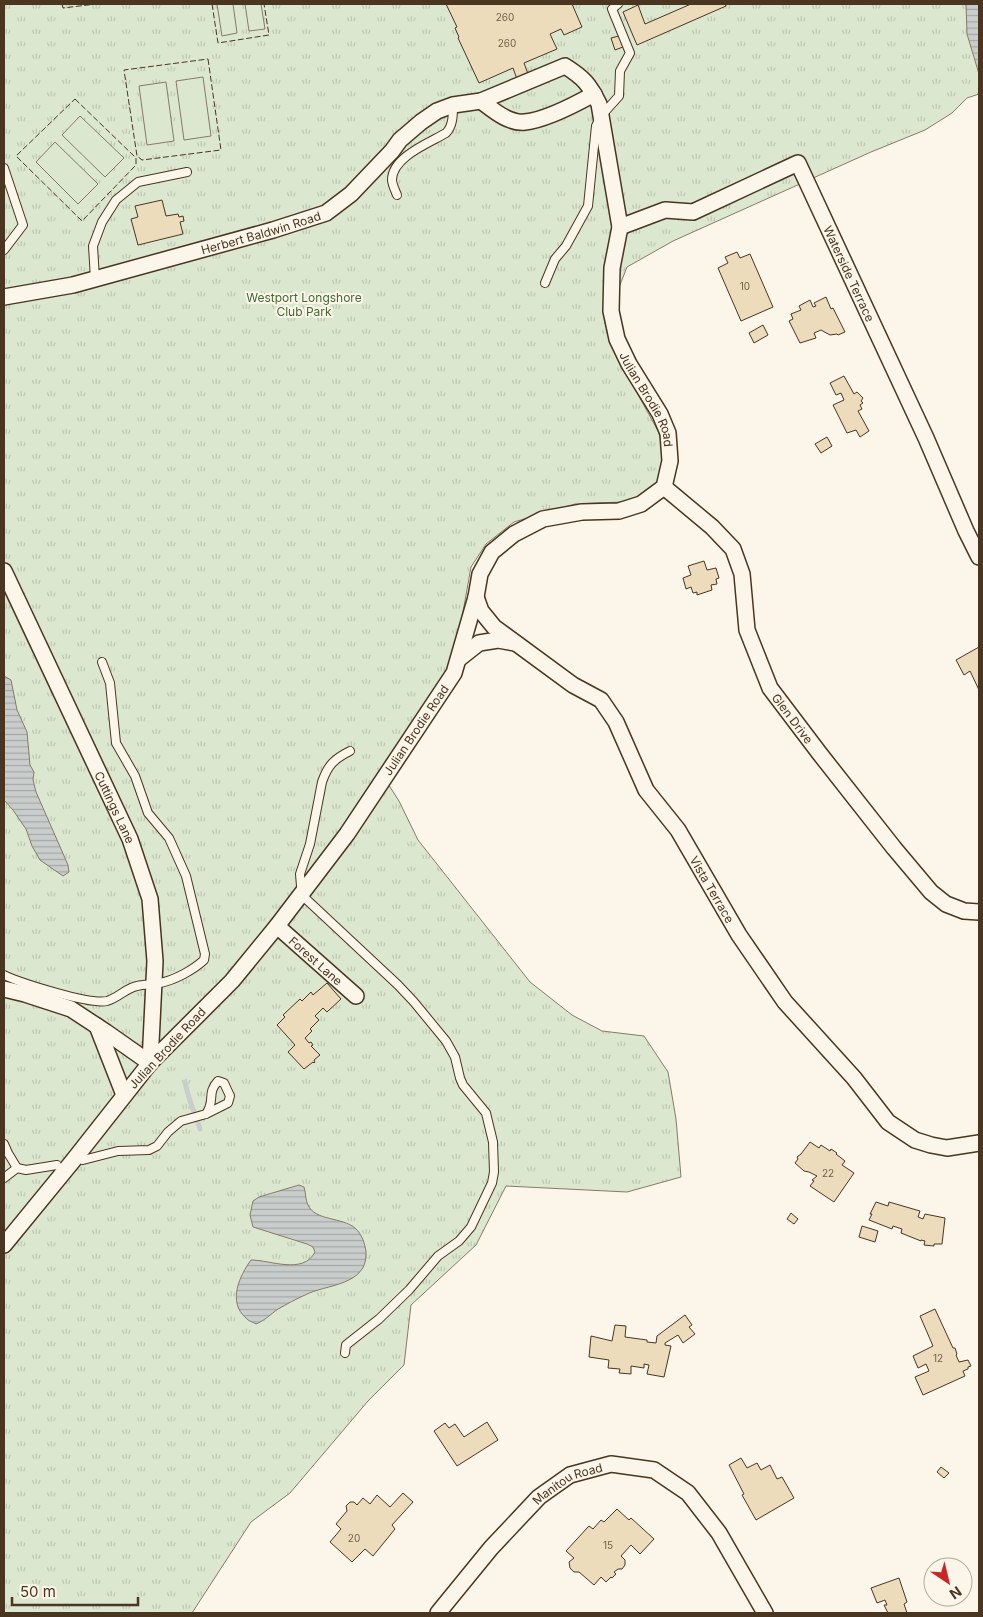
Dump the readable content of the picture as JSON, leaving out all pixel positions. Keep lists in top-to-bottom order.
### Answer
{
  "streets": {
    "street": [
      "Herbert Baldwin Road",
      "Waterside Terrace",
      "Julian Brodie Road",
      "Glen Drive",
      "Cuttings Lane",
      "Vista Terrace",
      "Forest Lane",
      "Manitou Road"
    ]
  },
  "crossings": [
    ["Herbert Baldwin Road", "Waterside Terrace"],
    ["Herbert Baldwin Road", "Julian Brodie Road"],
    ["Waterside Terrace", "Julian Brodie Road"],
    ["Julian Brodie Road", "Glen Drive"],
    ["Julian Brodie Road", "Cuttings Lane"],
    ["Julian Brodie Road", "Vista Terrace"],
    ["Julian Brodie Road", "Forest Lane"]
  ],
  "parks": ["Westport Longshore Club Park"],
  "house_numbers": [
    "260",
    "260",
    "10",
    "22",
    "12",
    "20",
    "15"
  ],
  "scale_bar": "50 m",
  "north": "bottom right"
}
